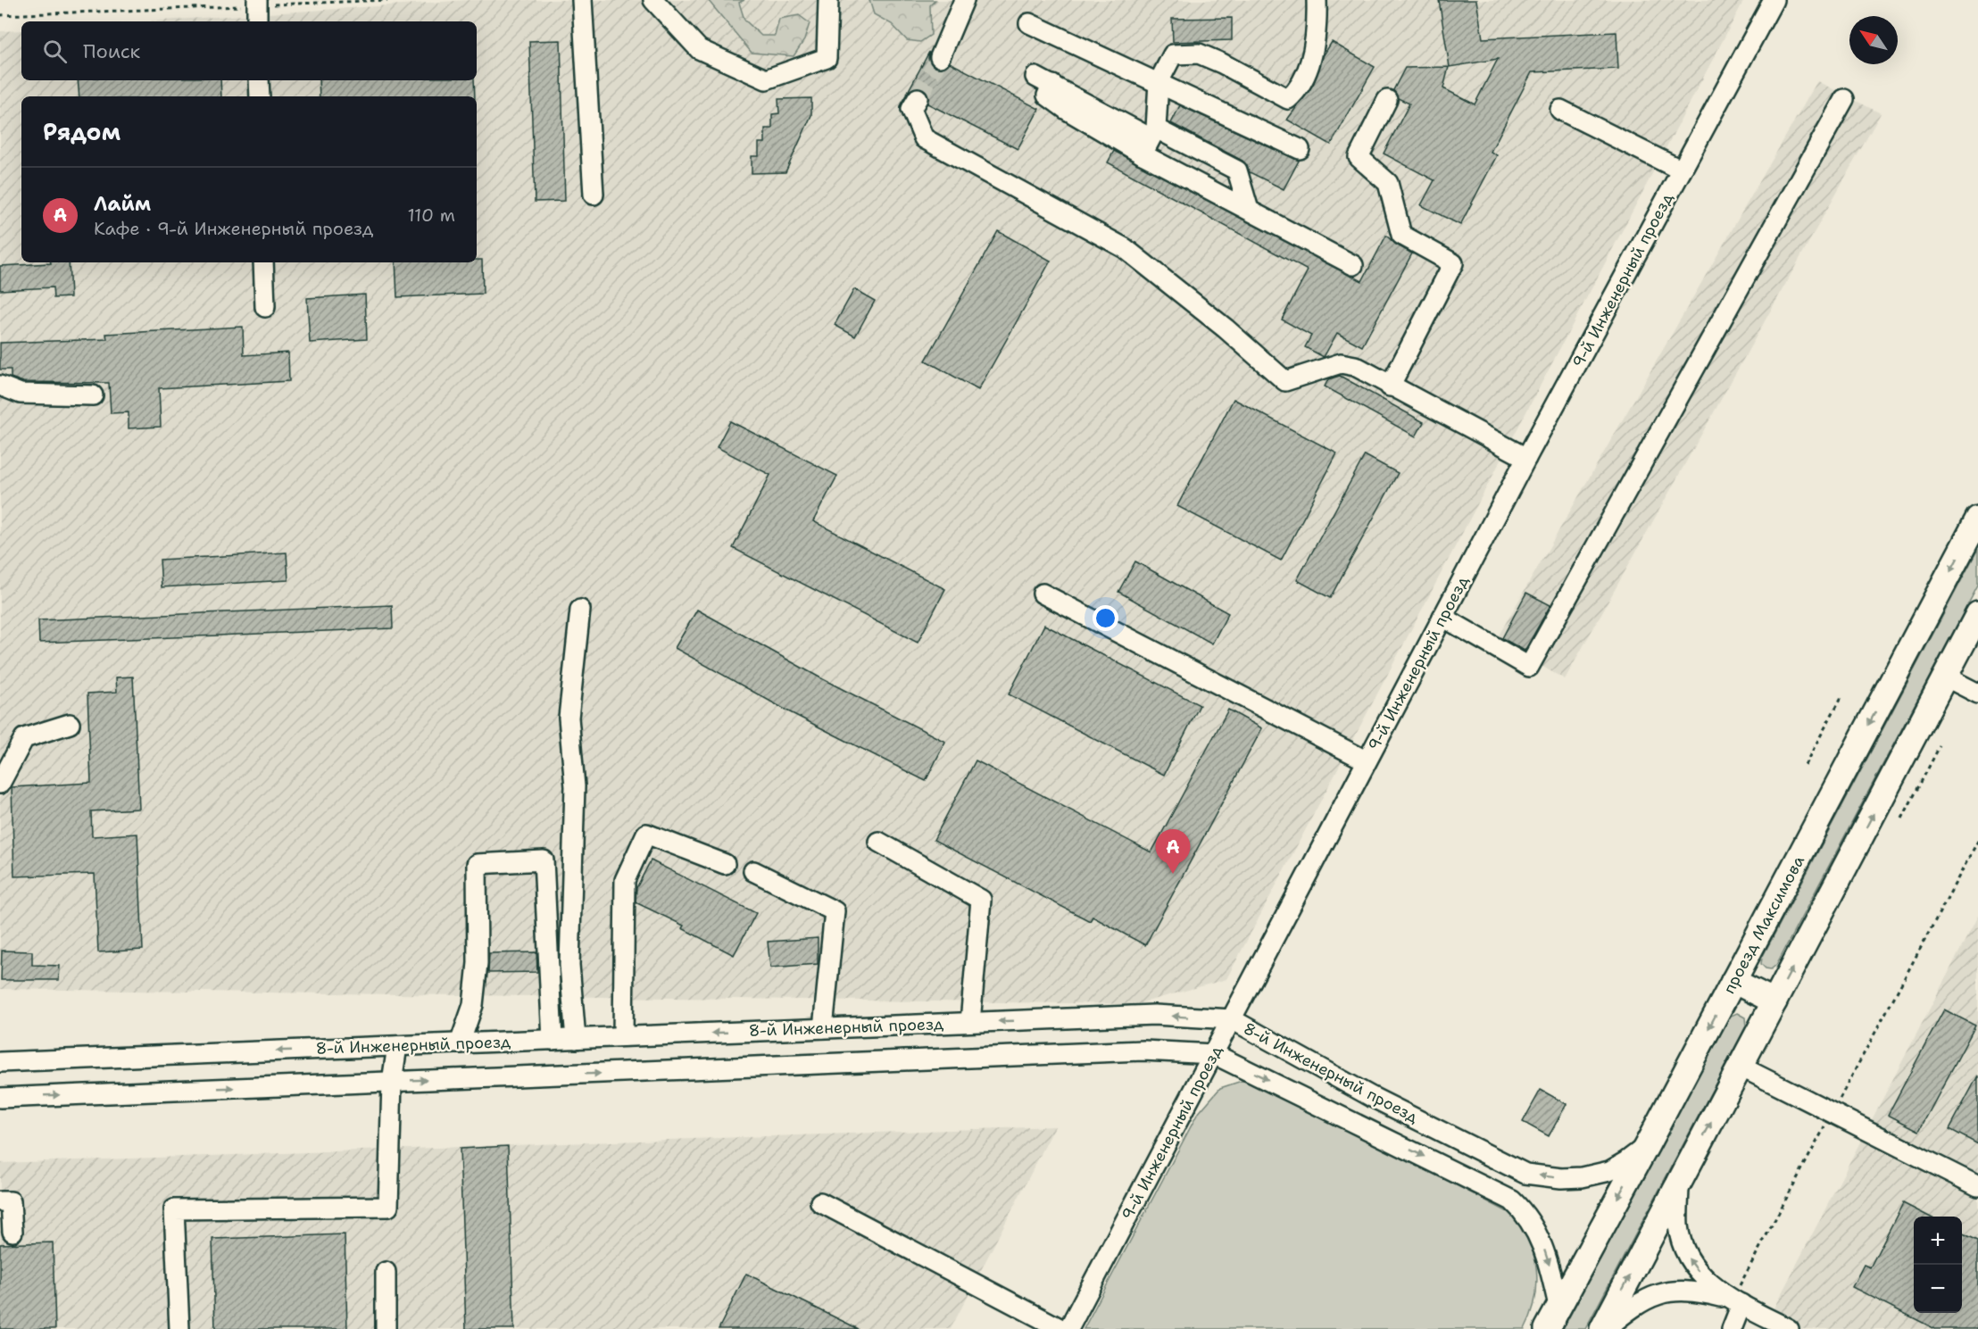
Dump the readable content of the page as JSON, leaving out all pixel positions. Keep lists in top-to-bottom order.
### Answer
{
  "streets": {
    "main road": ["проезд Максимова"],
    "street": ["9-й Инженерный проезд", "8-й Инженерный проезд"]
  },
  "crossings": [
    ["9-й Инженерный проезд", "8-й Инженерный проезд"],
    ["проезд Максимова", "8-й Инженерный проезд"]
  ],
  "north": "top left",
  "page": {
    "search": "Поиск",
    "heading": "Рядом",
    "list": [
      {
        "mark": "A",
        "name": "Лайм",
        "note": "Кафе · 9-й Инженерный проезд",
        "value": "110 m"
      }
    ],
    "pins": "A",
    "map_buttons": ["+", "−"]
  }
}
